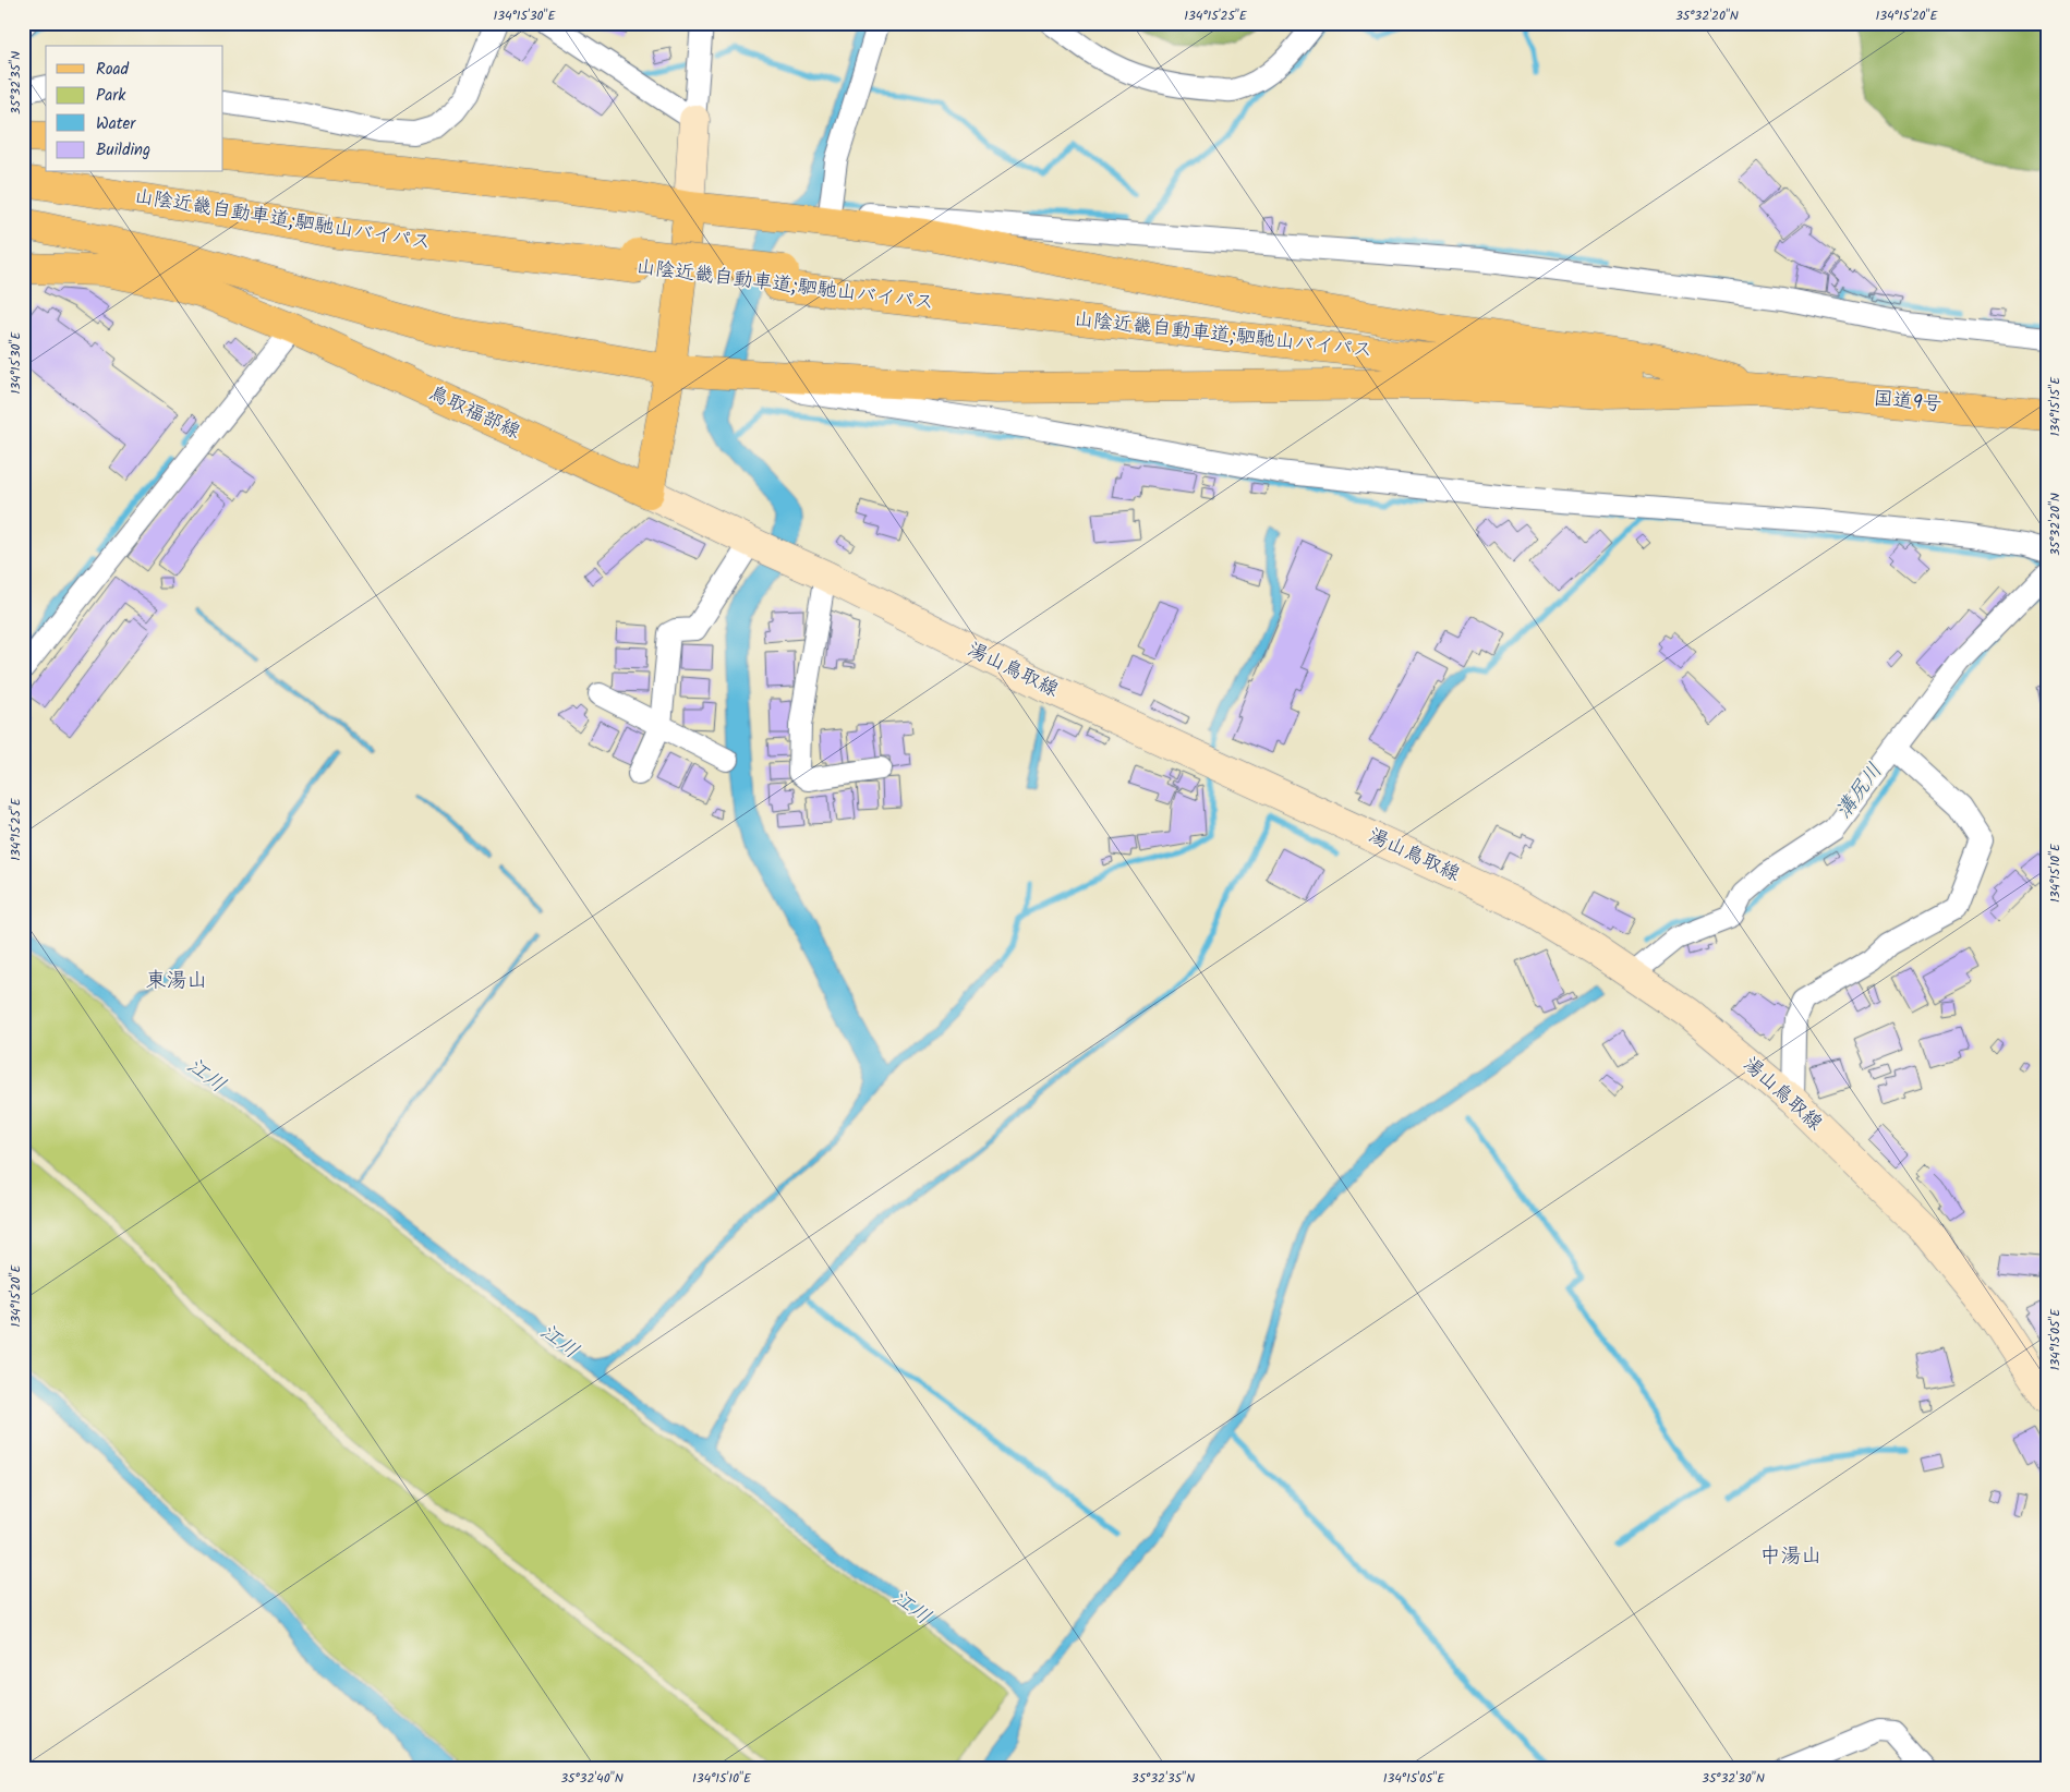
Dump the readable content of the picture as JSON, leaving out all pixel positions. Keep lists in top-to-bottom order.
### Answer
{
  "streets": {
    "main road": [
      "山陰近畿自動車道;駟馳山バイパス",
      "国道9号",
      "鳥取福部線",
      "湯山鳥取線"
    ]
  },
  "crossings": [
    ["山陰近畿自動車道;駟馳山バイパス", "国道9号"],
    ["鳥取福部線", "湯山鳥取線"]
  ],
  "districts": ["東湯山", "中湯山"],
  "water": ["溝尻川", "江川"],
  "legend": [
    "Road",
    "Park",
    "Water",
    "Building"
  ],
  "coordinates": [
    "134°15'30\"E",
    "134°15'25\"E",
    "35°32'20\"N",
    "134°15'20\"E",
    "35°32'35\"N",
    "134°15'15\"E",
    "134°15'10\"E",
    "134°15'05\"E",
    "35°32'40\"N",
    "35°32'30\"N"
  ]
}
